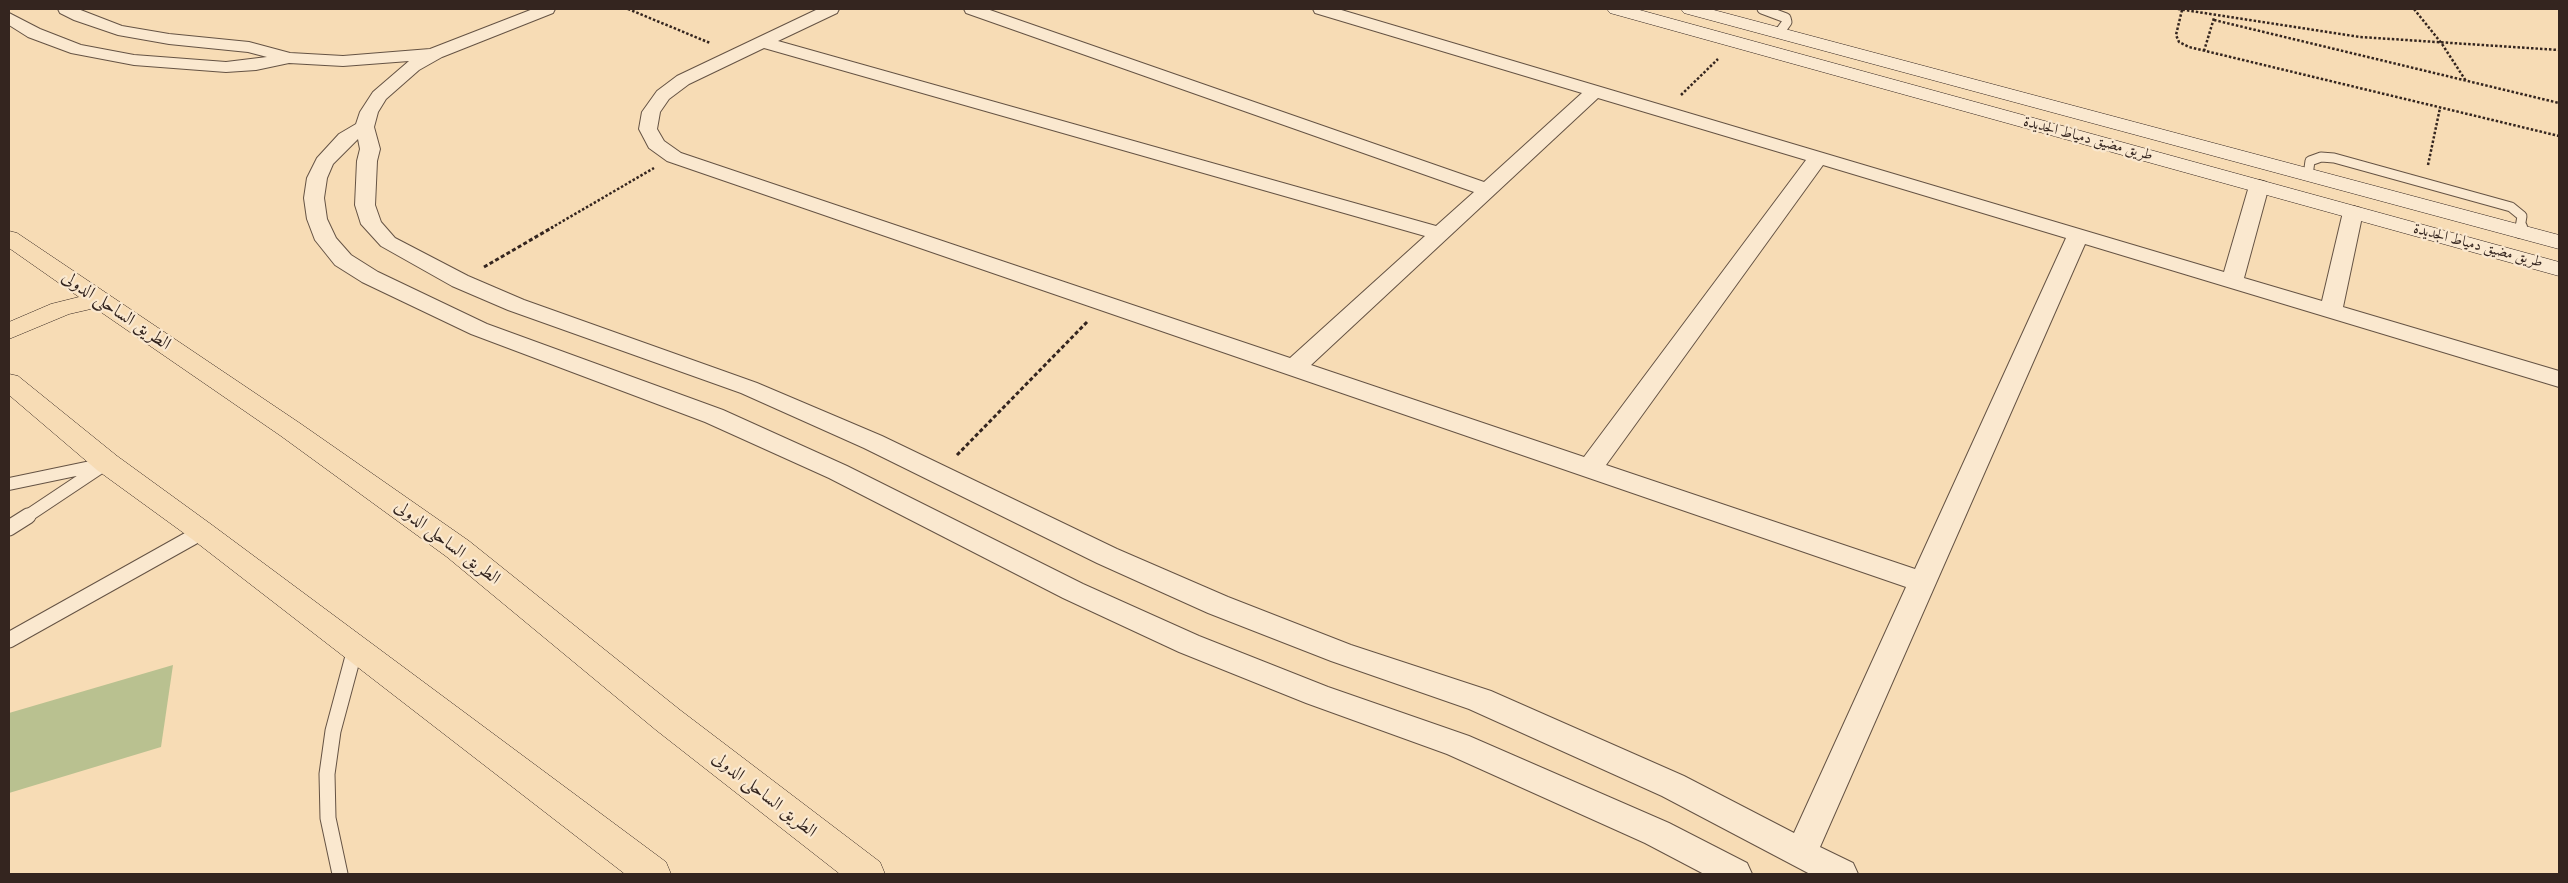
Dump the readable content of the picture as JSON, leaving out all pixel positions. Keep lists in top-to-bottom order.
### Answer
{
  "streets": {
    "highway": ["الطريق الساحلى الدولى"],
    "street": ["طريق مضيق دمياط الجديدة"]
  }
}
